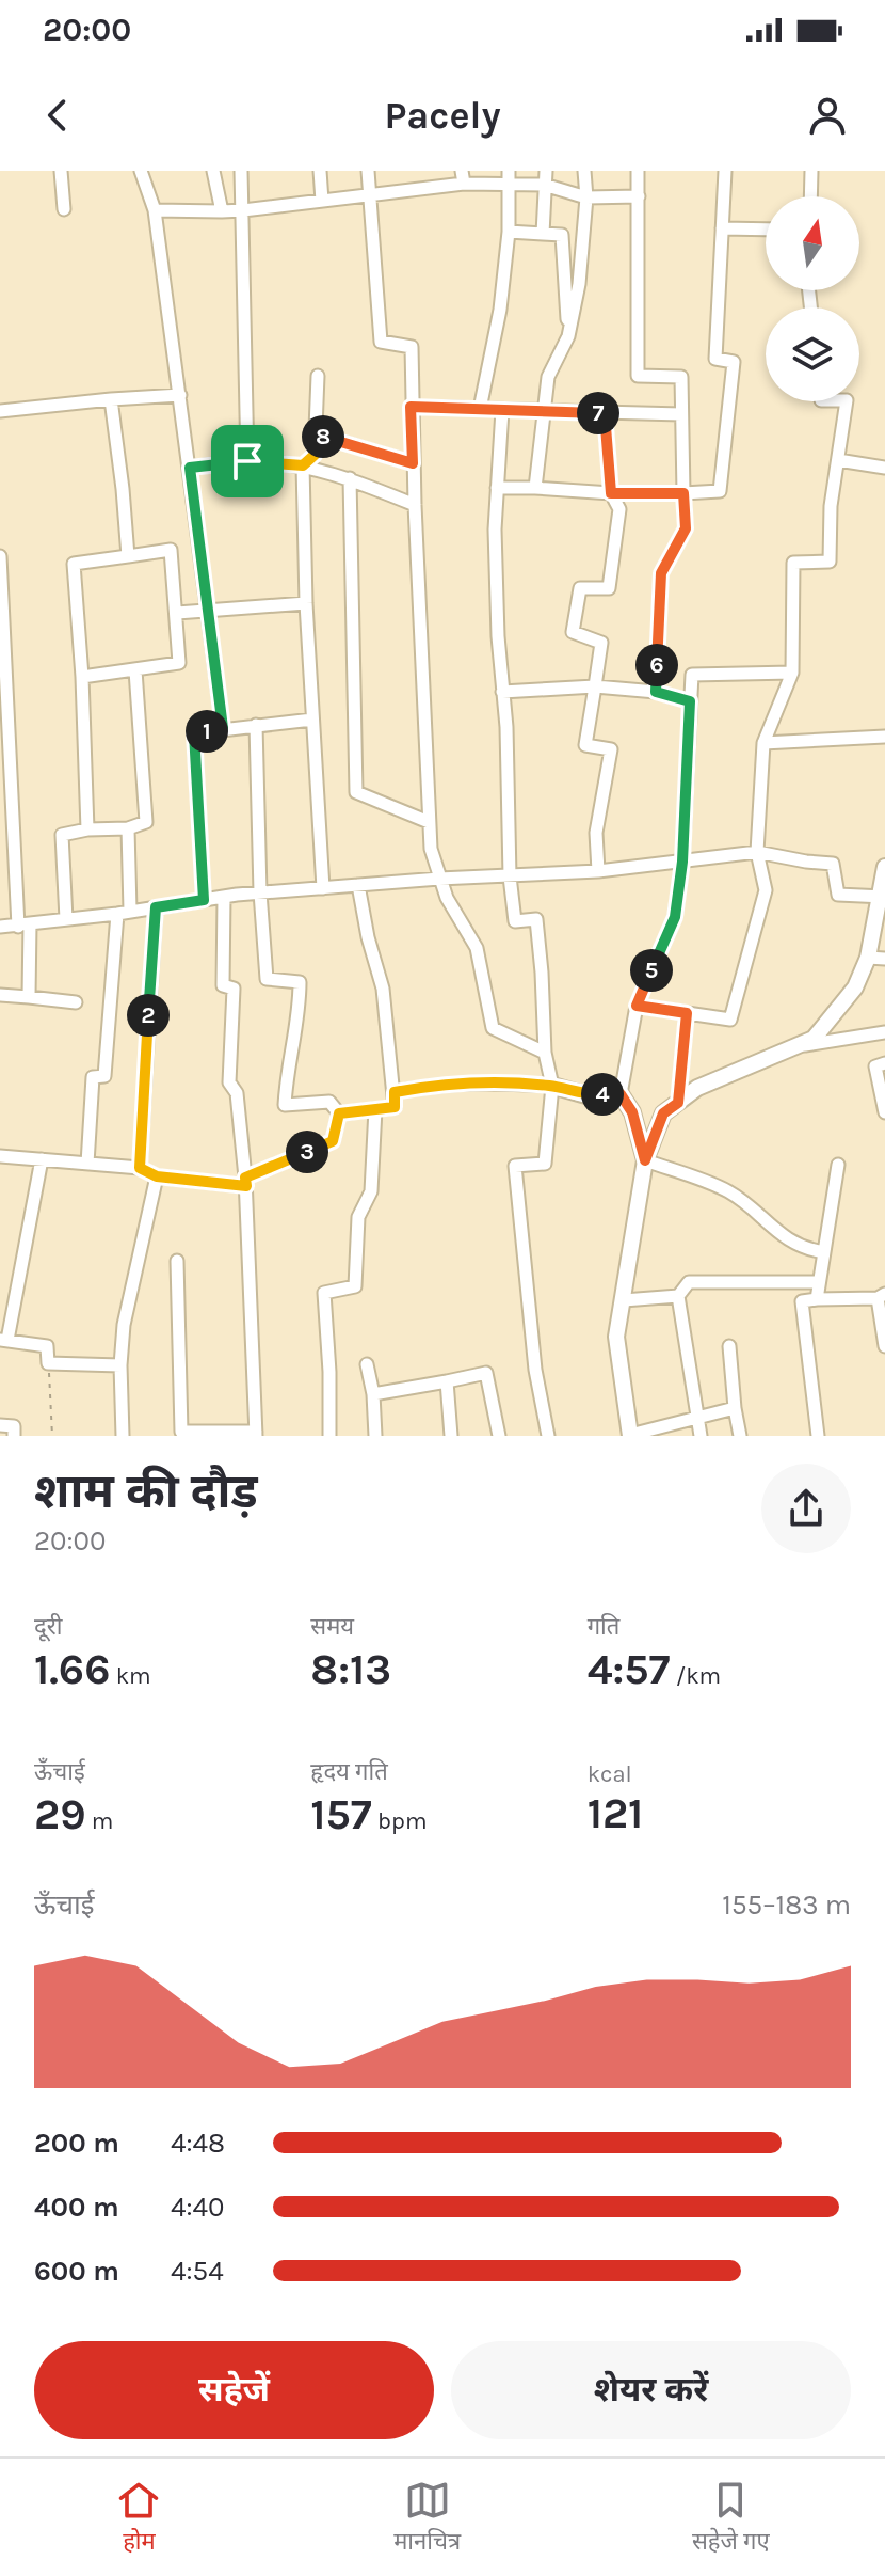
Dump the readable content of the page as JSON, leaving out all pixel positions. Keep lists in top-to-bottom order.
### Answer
{
  "north": "top",
  "page": {
    "status": "20:00",
    "header": "Pacely",
    "pins": [
      "7",
      "8",
      "6",
      "1",
      "5",
      "2",
      "4",
      "3"
    ],
    "heading": ["शाम की दौड़", "20:00"],
    "stats": [
      ["दूरी", "1.66 km"],
      ["समय", "8:13"],
      ["गति", "4:57 /km"],
      ["ऊँचाई", "29 m"],
      ["हृदय गति", "157 bpm"],
      ["kcal", "121"]
    ],
    "chart": ["ऊँचाई", "155–183 m"],
    "list": [
      {
        "name": "200 m",
        "note": "4:48"
      },
      {
        "name": "400 m",
        "note": "4:40"
      },
      {
        "name": "600 m",
        "note": "4:54"
      }
    ],
    "buttons": ["सहेजें", "शेयर करें"],
    "tabs": ["होम", "मानचित्र", "सहेजे गए"]
  }
}
